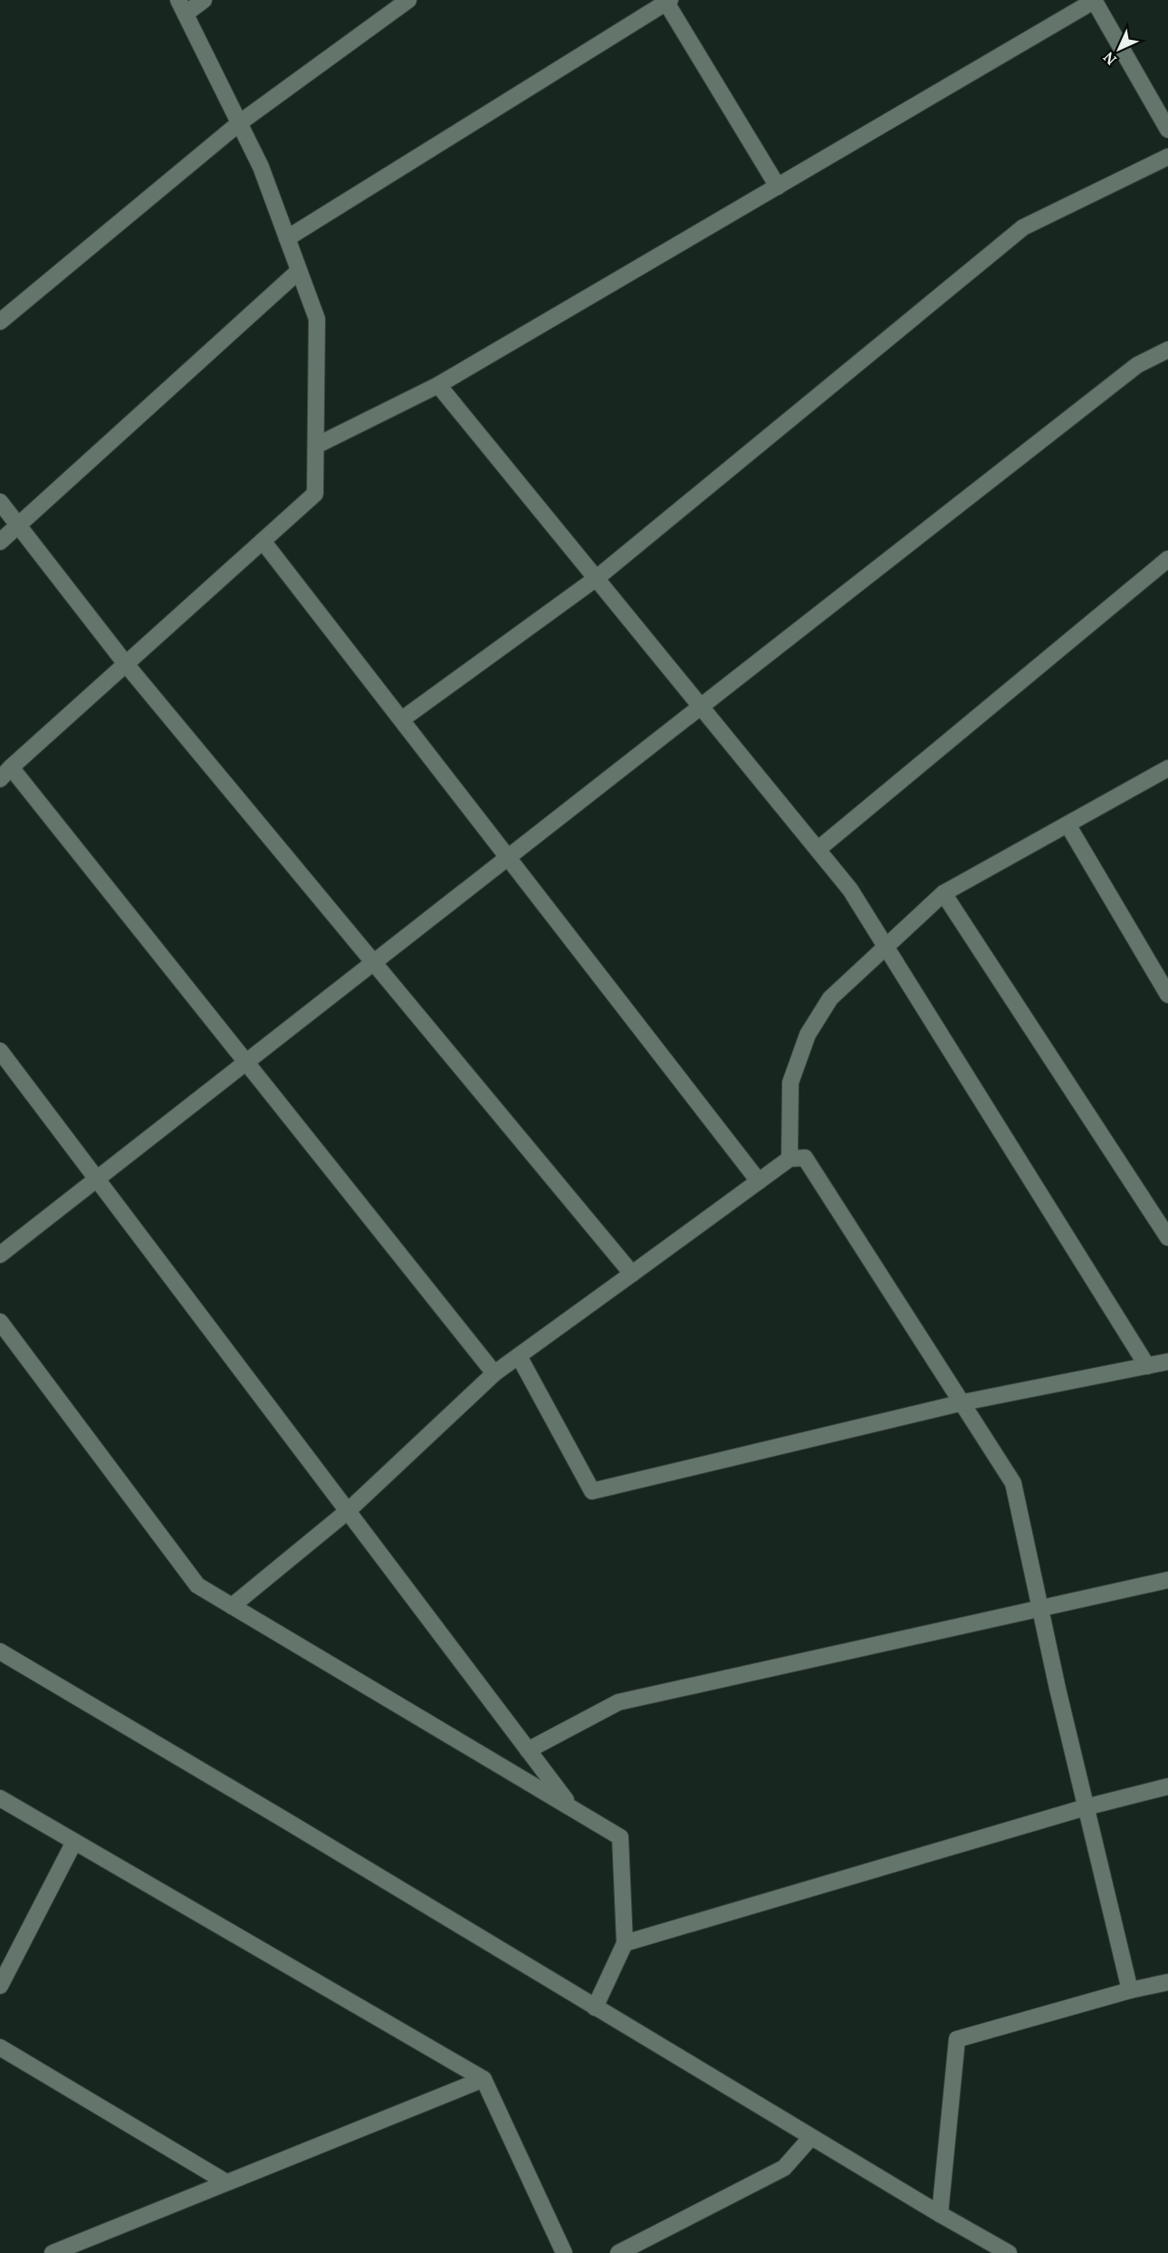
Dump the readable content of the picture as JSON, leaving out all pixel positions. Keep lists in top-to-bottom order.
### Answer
{
  "north": "bottom left"
}
